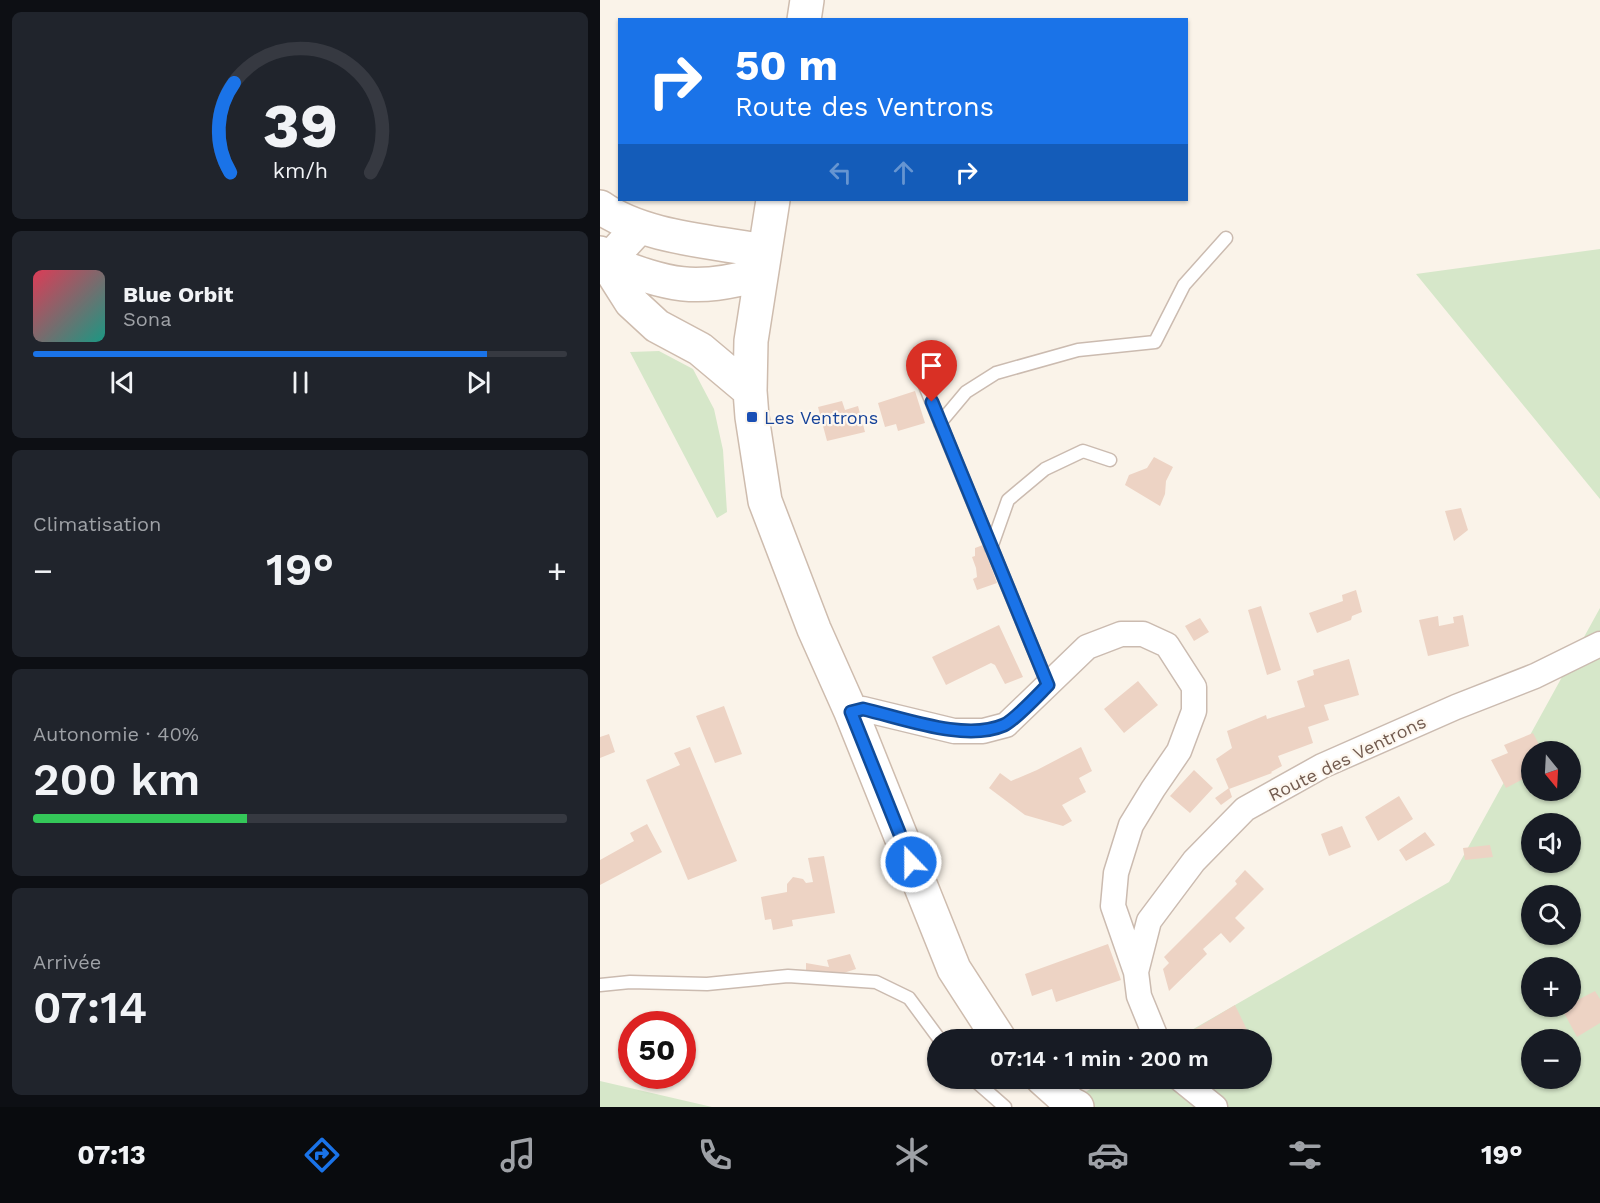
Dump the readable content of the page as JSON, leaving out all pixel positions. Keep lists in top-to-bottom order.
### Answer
{
  "streets": {
    "street": ["Route des Ventrons"]
  },
  "places": {
    "transit": ["Les Ventrons"]
  },
  "north": "bottom",
  "page": {
    "turn": ["50 m", "Route des Ventrons"],
    "song": ["Blue Orbit", "Sona"],
    "tile": [
      "Climatisation",
      ["Autonomie · 40%", "200 km"],
      ["Arrivée", "07:14"]
    ],
    "heat": ["−", "19°", "+"],
    "map_buttons": ["+", "−"],
    "limit": "50",
    "trip": "07:14 · 1 min · 200 m",
    "tabs": ["07:13", "19°"],
    "gauge": ["39", "km/h"]
  }
}
